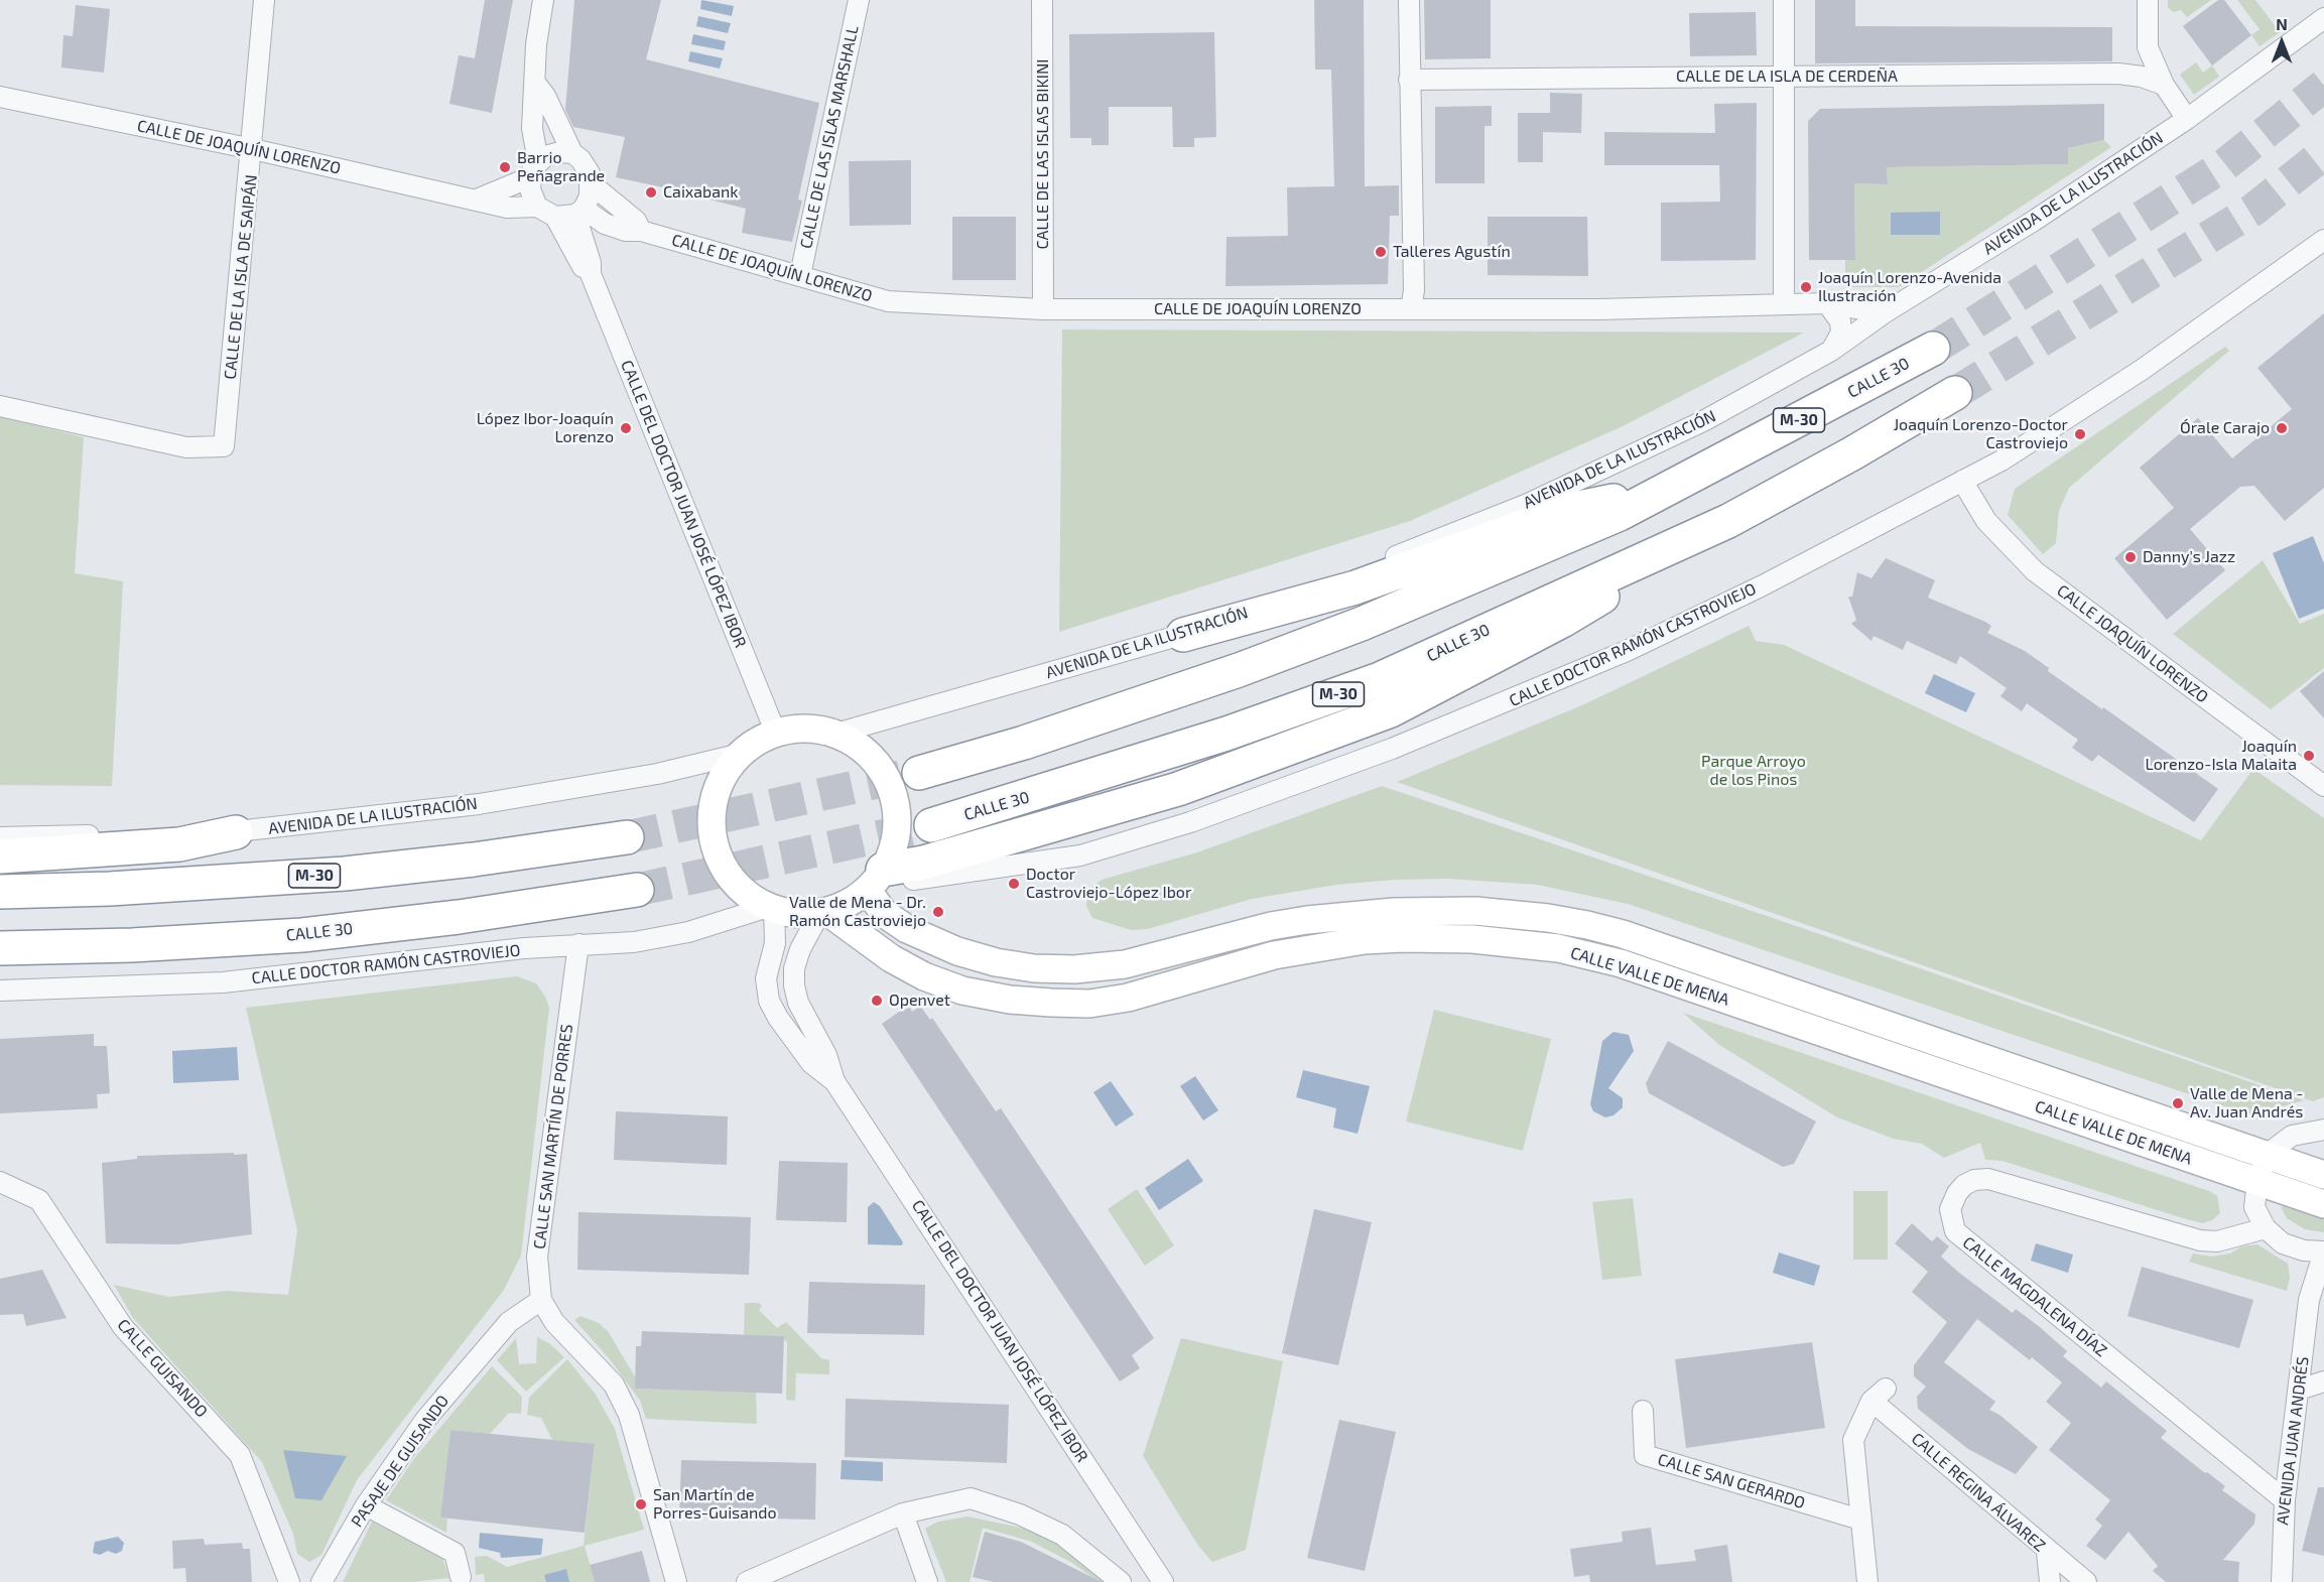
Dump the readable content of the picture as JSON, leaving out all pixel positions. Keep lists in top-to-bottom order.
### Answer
{
  "streets": {
    "highway": ["CALLE 30", "M-30"],
    "main road": ["CALLE VALLE DE MENA"],
    "street": [
      "CALLE DE LA ISLA DE CERDEÑA",
      "CALLE DE LAS ISLAS MARSHALL",
      "CALLE DE JOAQUÍN LORENZO",
      "CALLE DE LAS ISLAS BIKINI",
      "AVENIDA DE LA ILUSTRACIÓN",
      "CALLE DE LA ISLA DE SAIPÁN",
      "CALLE DEL DOCTOR JUAN JOSÉ LÓPEZ IBOR",
      "CALLE JOAQUÍN LORENZO",
      "CALLE DOCTOR RAMÓN CASTROVIEJO",
      "CALLE SAN MARTÍN DE PORRES",
      "CALLE MAGDALENA DÍAZ",
      "CALLE GUISANDO",
      "AVENIDA JUAN ANDRÉS",
      "PASAJE DE GUISANDO",
      "CALLE SAN GERARDO",
      "CALLE REGINA ÁLVAREZ"
    ]
  },
  "crossings": [
    ["CALLE DE LAS ISLAS MARSHALL", "CALLE DE JOAQUÍN LORENZO"],
    ["CALLE DE JOAQUÍN LORENZO", "CALLE DE LAS ISLAS BIKINI"],
    ["CALLE DE JOAQUÍN LORENZO", "AVENIDA DE LA ILUSTRACIÓN"],
    ["CALLE DE JOAQUÍN LORENZO", "CALLE DE LA ISLA DE SAIPÁN"],
    ["CALLE DE JOAQUÍN LORENZO", "CALLE DEL DOCTOR JUAN JOSÉ LÓPEZ IBOR"],
    ["AVENIDA DE LA ILUSTRACIÓN", "CALLE DEL DOCTOR JUAN JOSÉ LÓPEZ IBOR"],
    ["AVENIDA DE LA ILUSTRACIÓN", "CALLE DOCTOR RAMÓN CASTROVIEJO"],
    ["AVENIDA DE LA ILUSTRACIÓN", "CALLE VALLE DE MENA"],
    ["CALLE DEL DOCTOR JUAN JOSÉ LÓPEZ IBOR", "CALLE DOCTOR RAMÓN CASTROVIEJO"],
    ["CALLE DEL DOCTOR JUAN JOSÉ LÓPEZ IBOR", "CALLE VALLE DE MENA"],
    ["CALLE JOAQUÍN LORENZO", "CALLE DOCTOR RAMÓN CASTROVIEJO"],
    ["CALLE DOCTOR RAMÓN CASTROVIEJO", "CALLE VALLE DE MENA"],
    ["CALLE DOCTOR RAMÓN CASTROVIEJO", "CALLE SAN MARTÍN DE PORRES"],
    ["CALLE SAN MARTÍN DE PORRES", "PASAJE DE GUISANDO"],
    ["CALLE MAGDALENA DÍAZ", "AVENIDA JUAN ANDRÉS"],
    ["CALLE SAN GERARDO", "CALLE REGINA ÁLVAREZ"]
  ],
  "parks": ["Parque Arroyo de los Pinos"],
  "places": [
    "Barrio Peñagrande",
    "Caixabank",
    "Talleres Agustín",
    "Joaquín Lorenzo-Avenida Ilustración",
    "López Ibor-Joaquín Lorenzo",
    "Órale Carajo",
    "Joaquín Lorenzo-Doctor Castroviejo",
    "Danny's Jazz",
    "Joaquín Lorenzo-Isla Malaita",
    "Doctor Castroviejo-López Ibor",
    "Valle de Mena - Dr. Ramón Castroviejo",
    "Openvet",
    "Valle de Mena - Av. Juan Andrés",
    "San Martín de Porres-Guisando"
  ],
  "north": "top"
}
